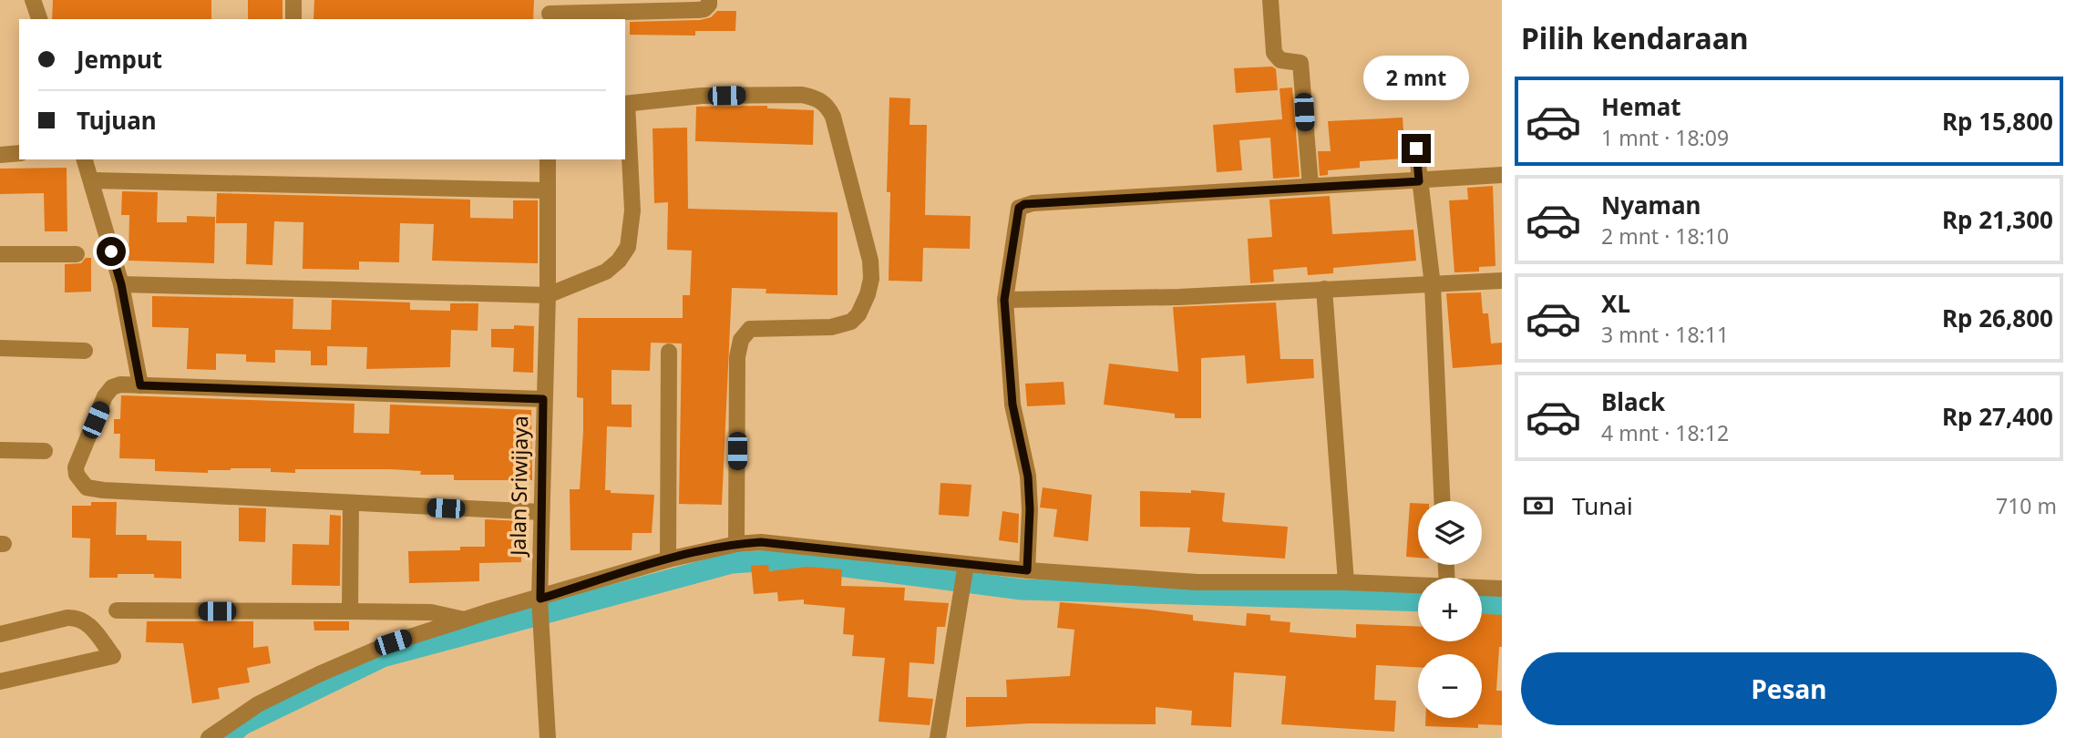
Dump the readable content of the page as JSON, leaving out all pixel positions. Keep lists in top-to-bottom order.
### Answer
{
  "streets": {
    "street": ["Jalan Sriwijaya"]
  },
  "page": {
    "heading": "Pilih kendaraan",
    "banner": ["Jemput", "Tujuan"],
    "bubble": "2 mnt",
    "list": [
      {
        "name": "Hemat",
        "note": "1 mnt · 18:09",
        "value": "Rp 15,800"
      },
      {
        "name": "Nyaman",
        "note": "2 mnt · 18:10",
        "value": "Rp 21,300"
      },
      {
        "name": "XL",
        "note": "3 mnt · 18:11",
        "value": "Rp 26,800"
      },
      {
        "name": "Black",
        "note": "4 mnt · 18:12",
        "value": "Rp 27,400"
      }
    ],
    "pay": ["Tunai", "710 m"],
    "map_buttons": ["+", "−"],
    "buttons": "Pesan"
  }
}
